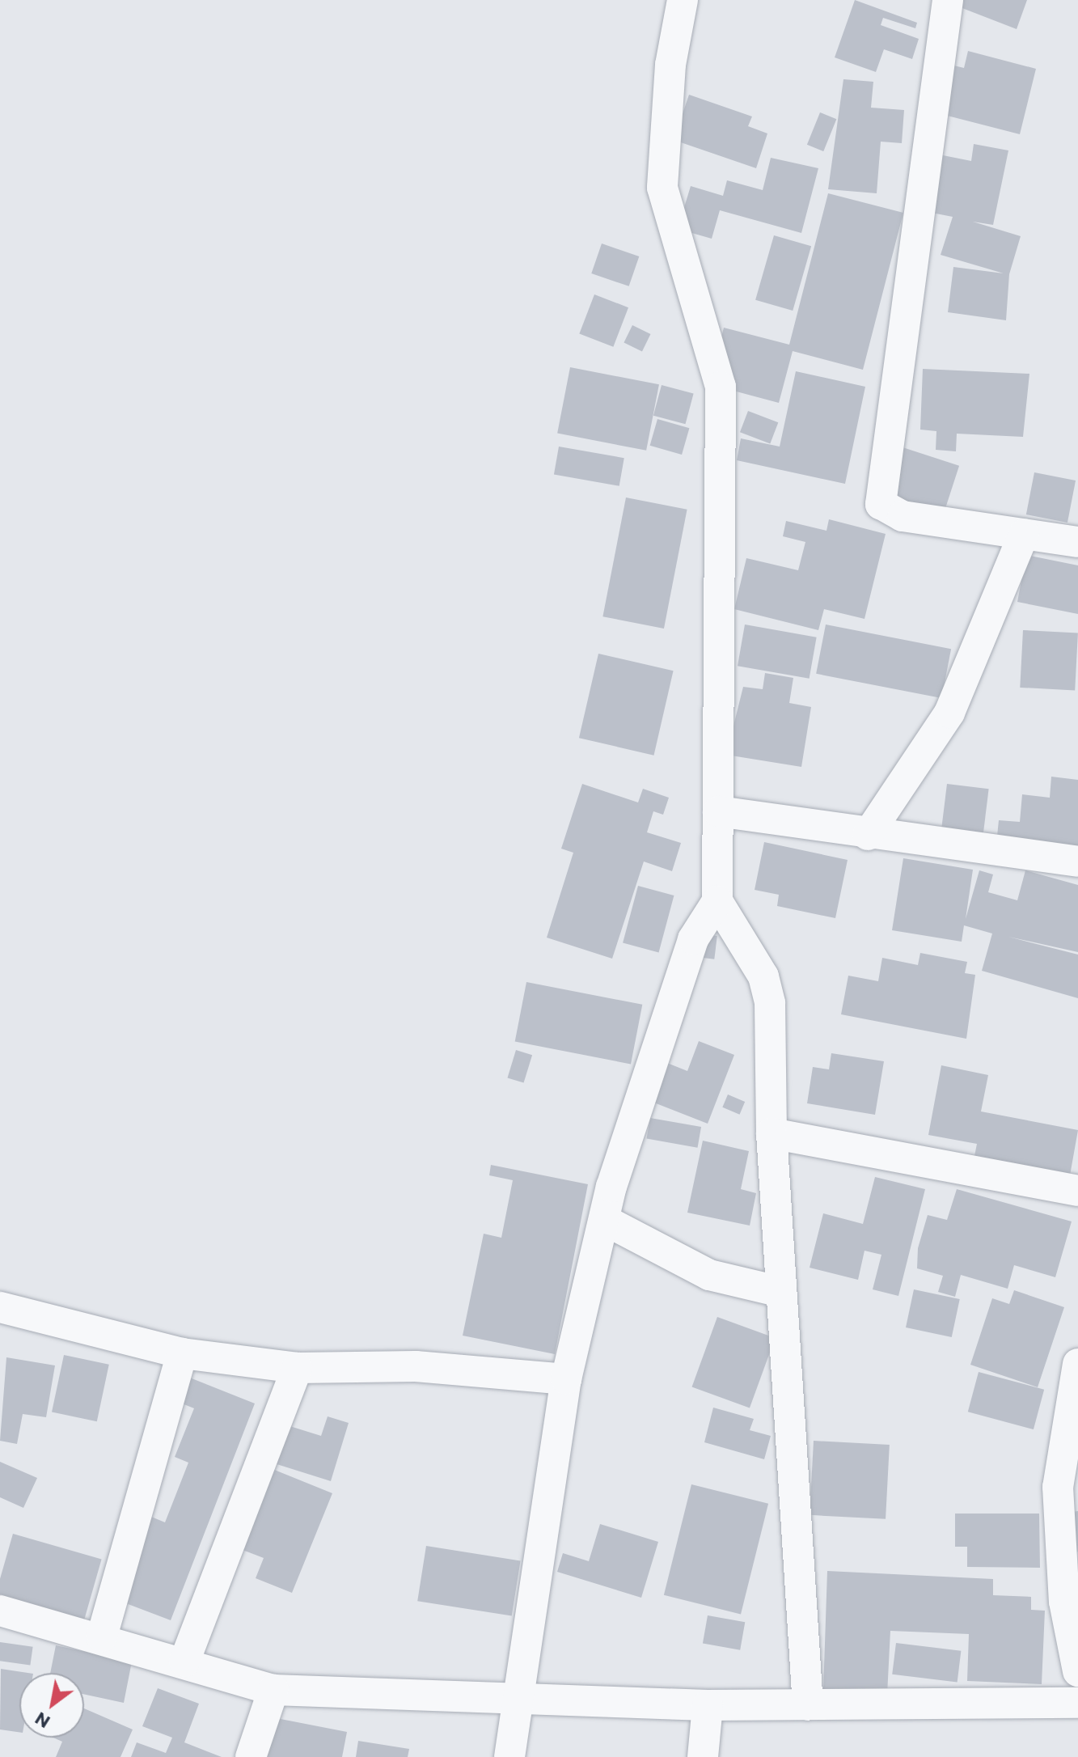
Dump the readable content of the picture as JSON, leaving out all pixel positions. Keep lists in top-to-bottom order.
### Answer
{
  "north": "bottom left"
}
